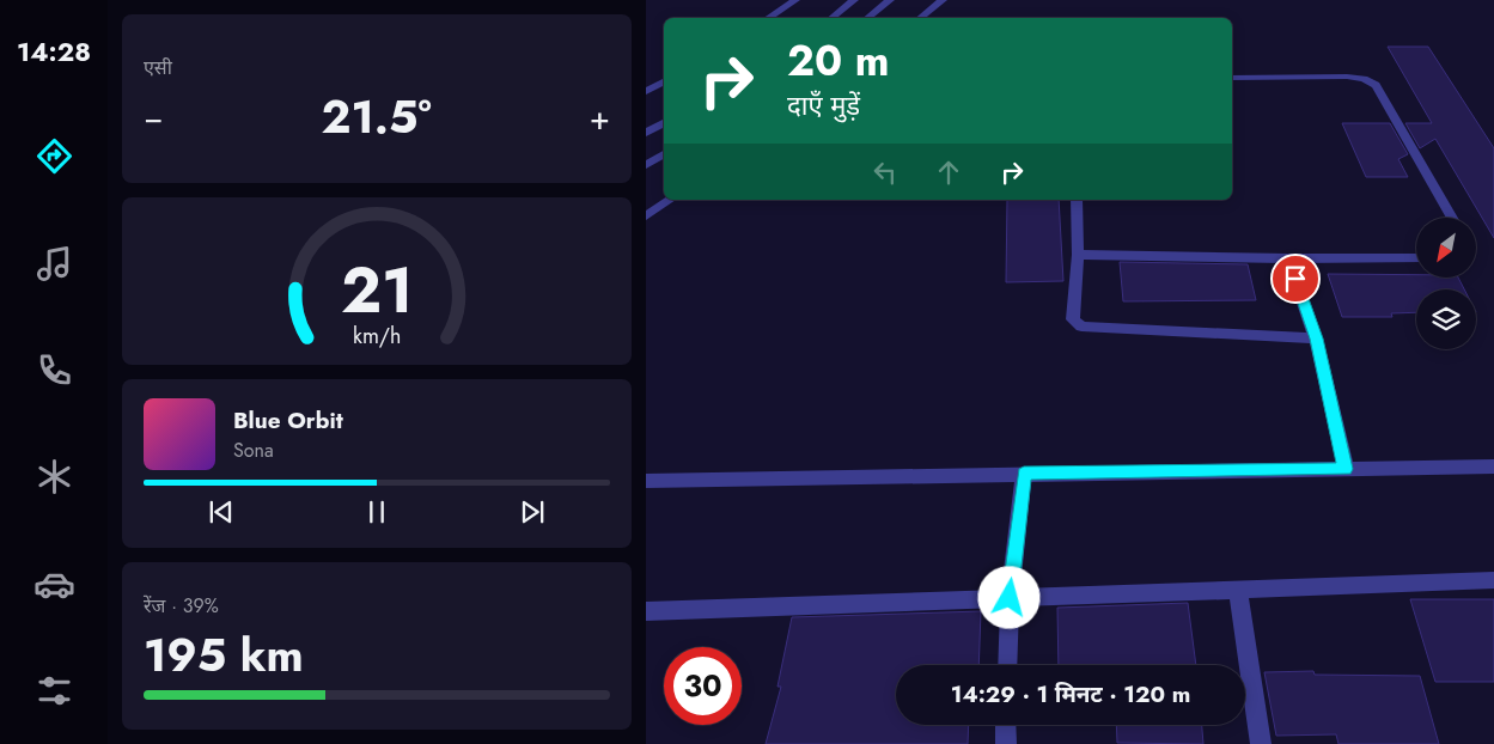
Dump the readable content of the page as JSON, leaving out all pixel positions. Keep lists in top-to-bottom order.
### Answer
{
  "north": "bottom left",
  "page": {
    "tabs": "14:28",
    "tile": [
      "एसी",
      ["रेंज · 39%", "195 km"]
    ],
    "turn": ["20 m", "दाएँ मुड़ें"],
    "heat": ["−", "21.5°", "+"],
    "song": ["Blue Orbit", "Sona"],
    "limit": "30",
    "trip": "14:29 · 1 मिनट · 120 m",
    "gauge": ["21", "km/h"]
  }
}
